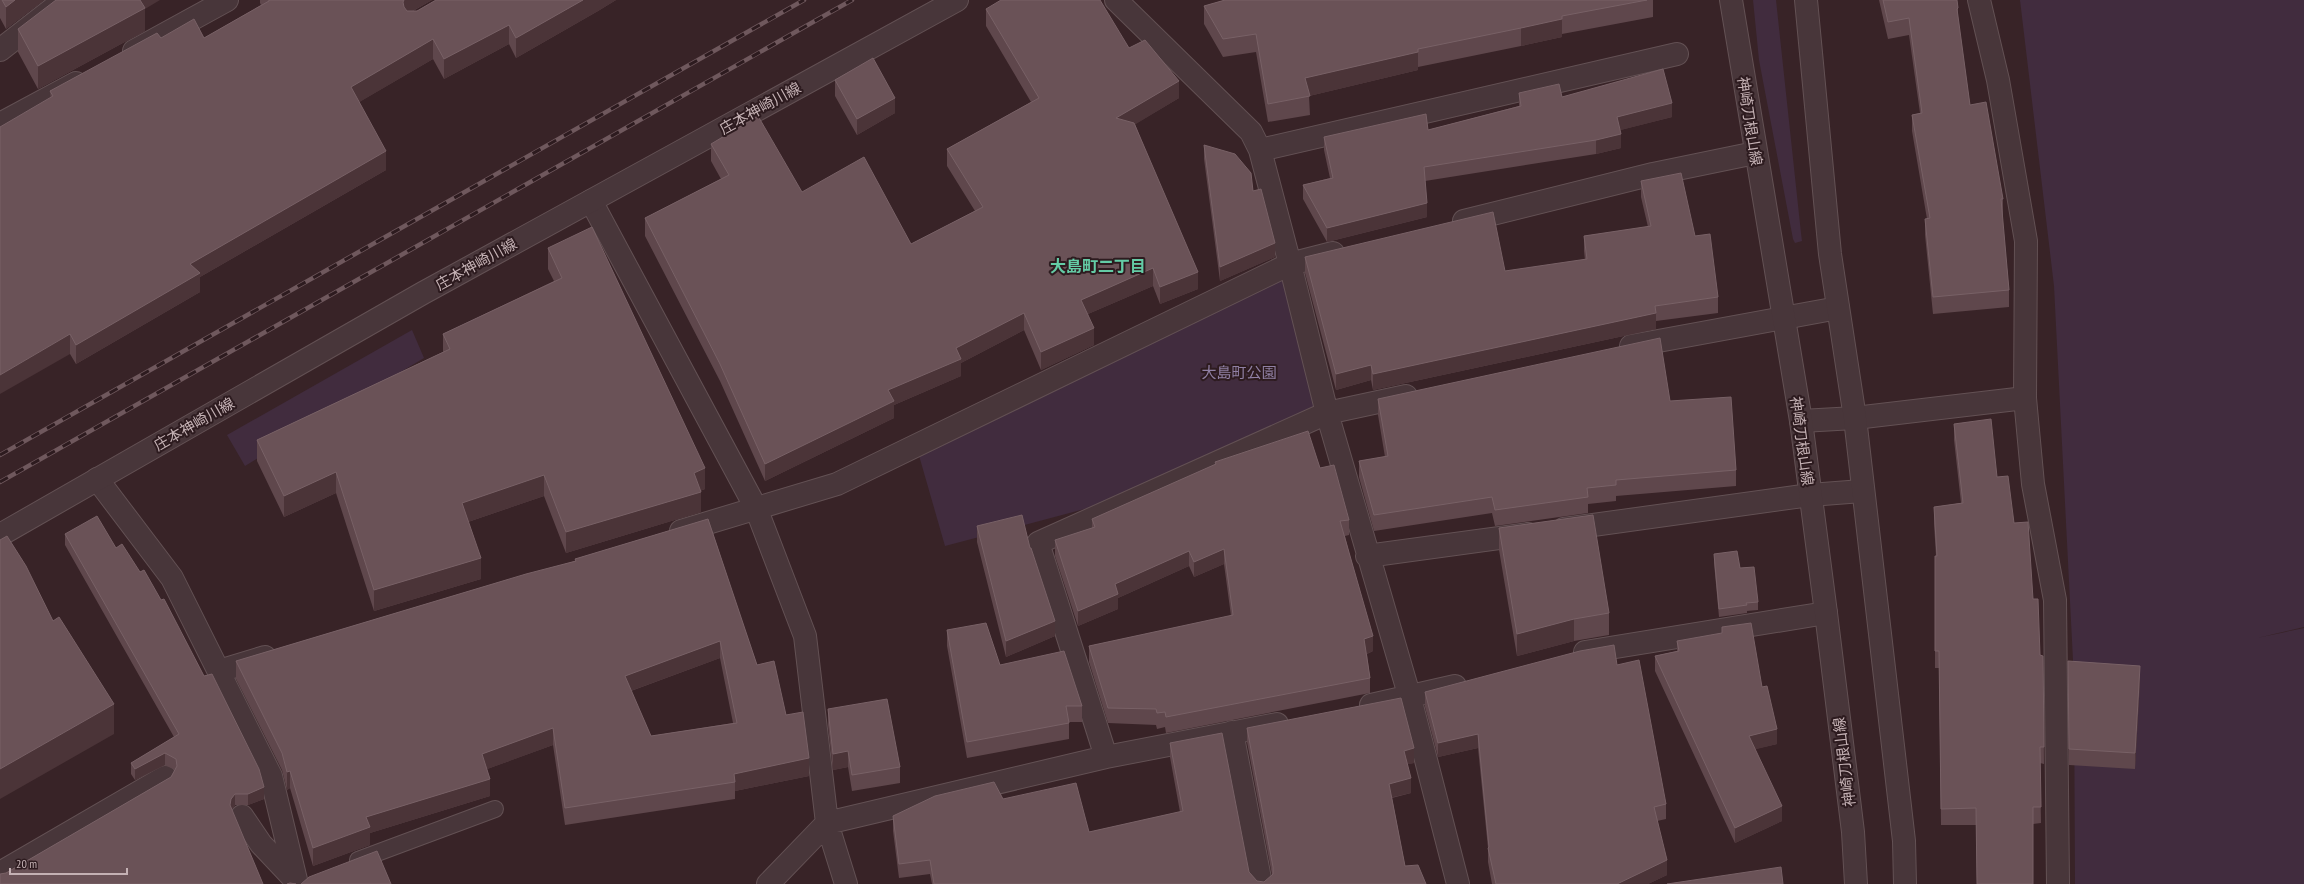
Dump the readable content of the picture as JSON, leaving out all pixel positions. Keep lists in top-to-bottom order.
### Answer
{
  "streets": {
    "street": ["庄本神崎川線", "神崎刀根山線"]
  },
  "districts": ["大島町二丁目"],
  "parks": ["大島町公園"],
  "scale_bar": "20 m"
}
